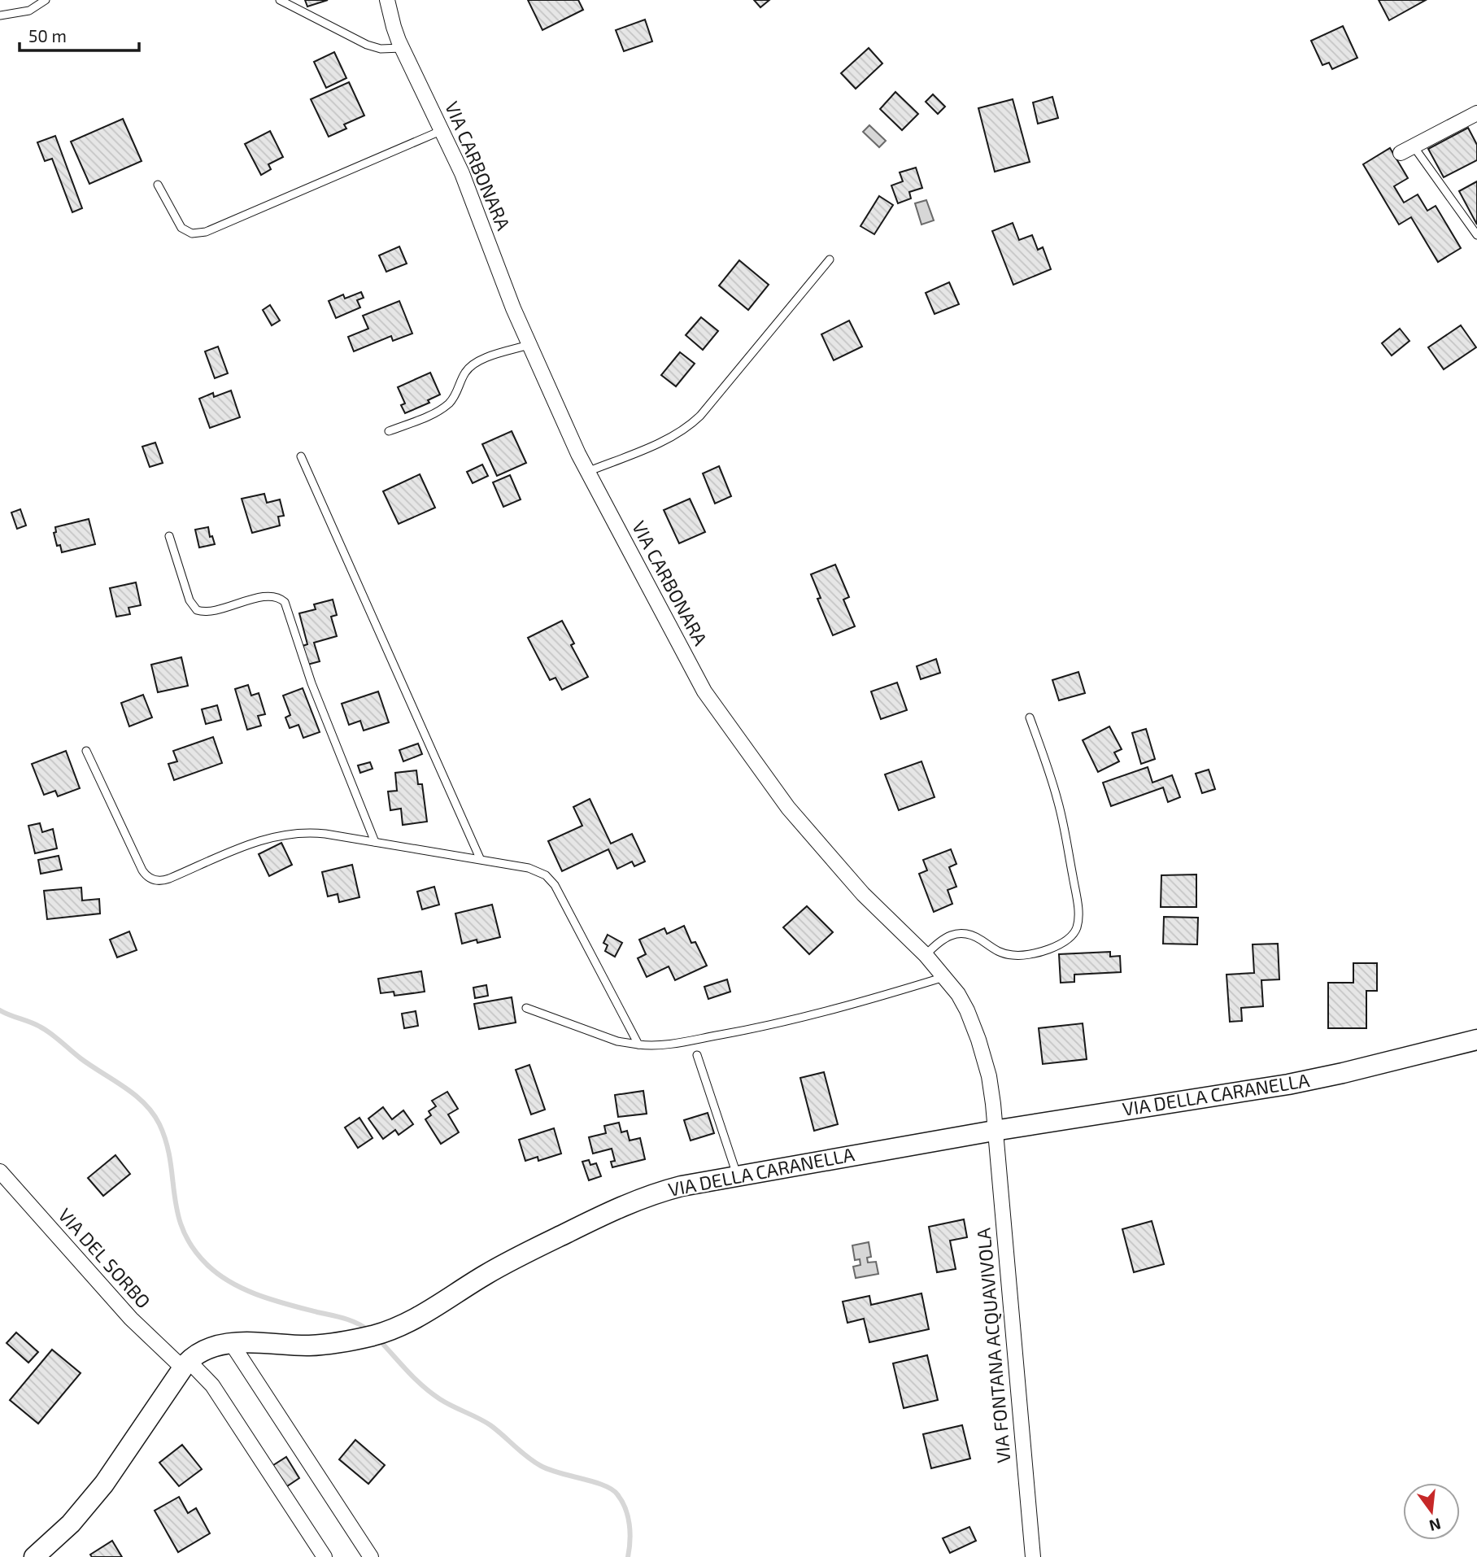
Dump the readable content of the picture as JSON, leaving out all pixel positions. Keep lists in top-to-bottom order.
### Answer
{
  "streets": {
    "main road": ["VIA DELLA CARANELLA"],
    "street": ["VIA CARBONARA", "VIA DEL SORBO", "VIA FONTANA ACQUAVIVOLA"]
  },
  "crossings": [
    ["VIA CARBONARA", "VIA DELLA CARANELLA"],
    ["VIA CARBONARA", "VIA FONTANA ACQUAVIVOLA"],
    ["VIA DELLA CARANELLA", "VIA DEL SORBO"],
    ["VIA DELLA CARANELLA", "VIA FONTANA ACQUAVIVOLA"]
  ],
  "scale_bar": "50 m",
  "north": "bottom"
}
